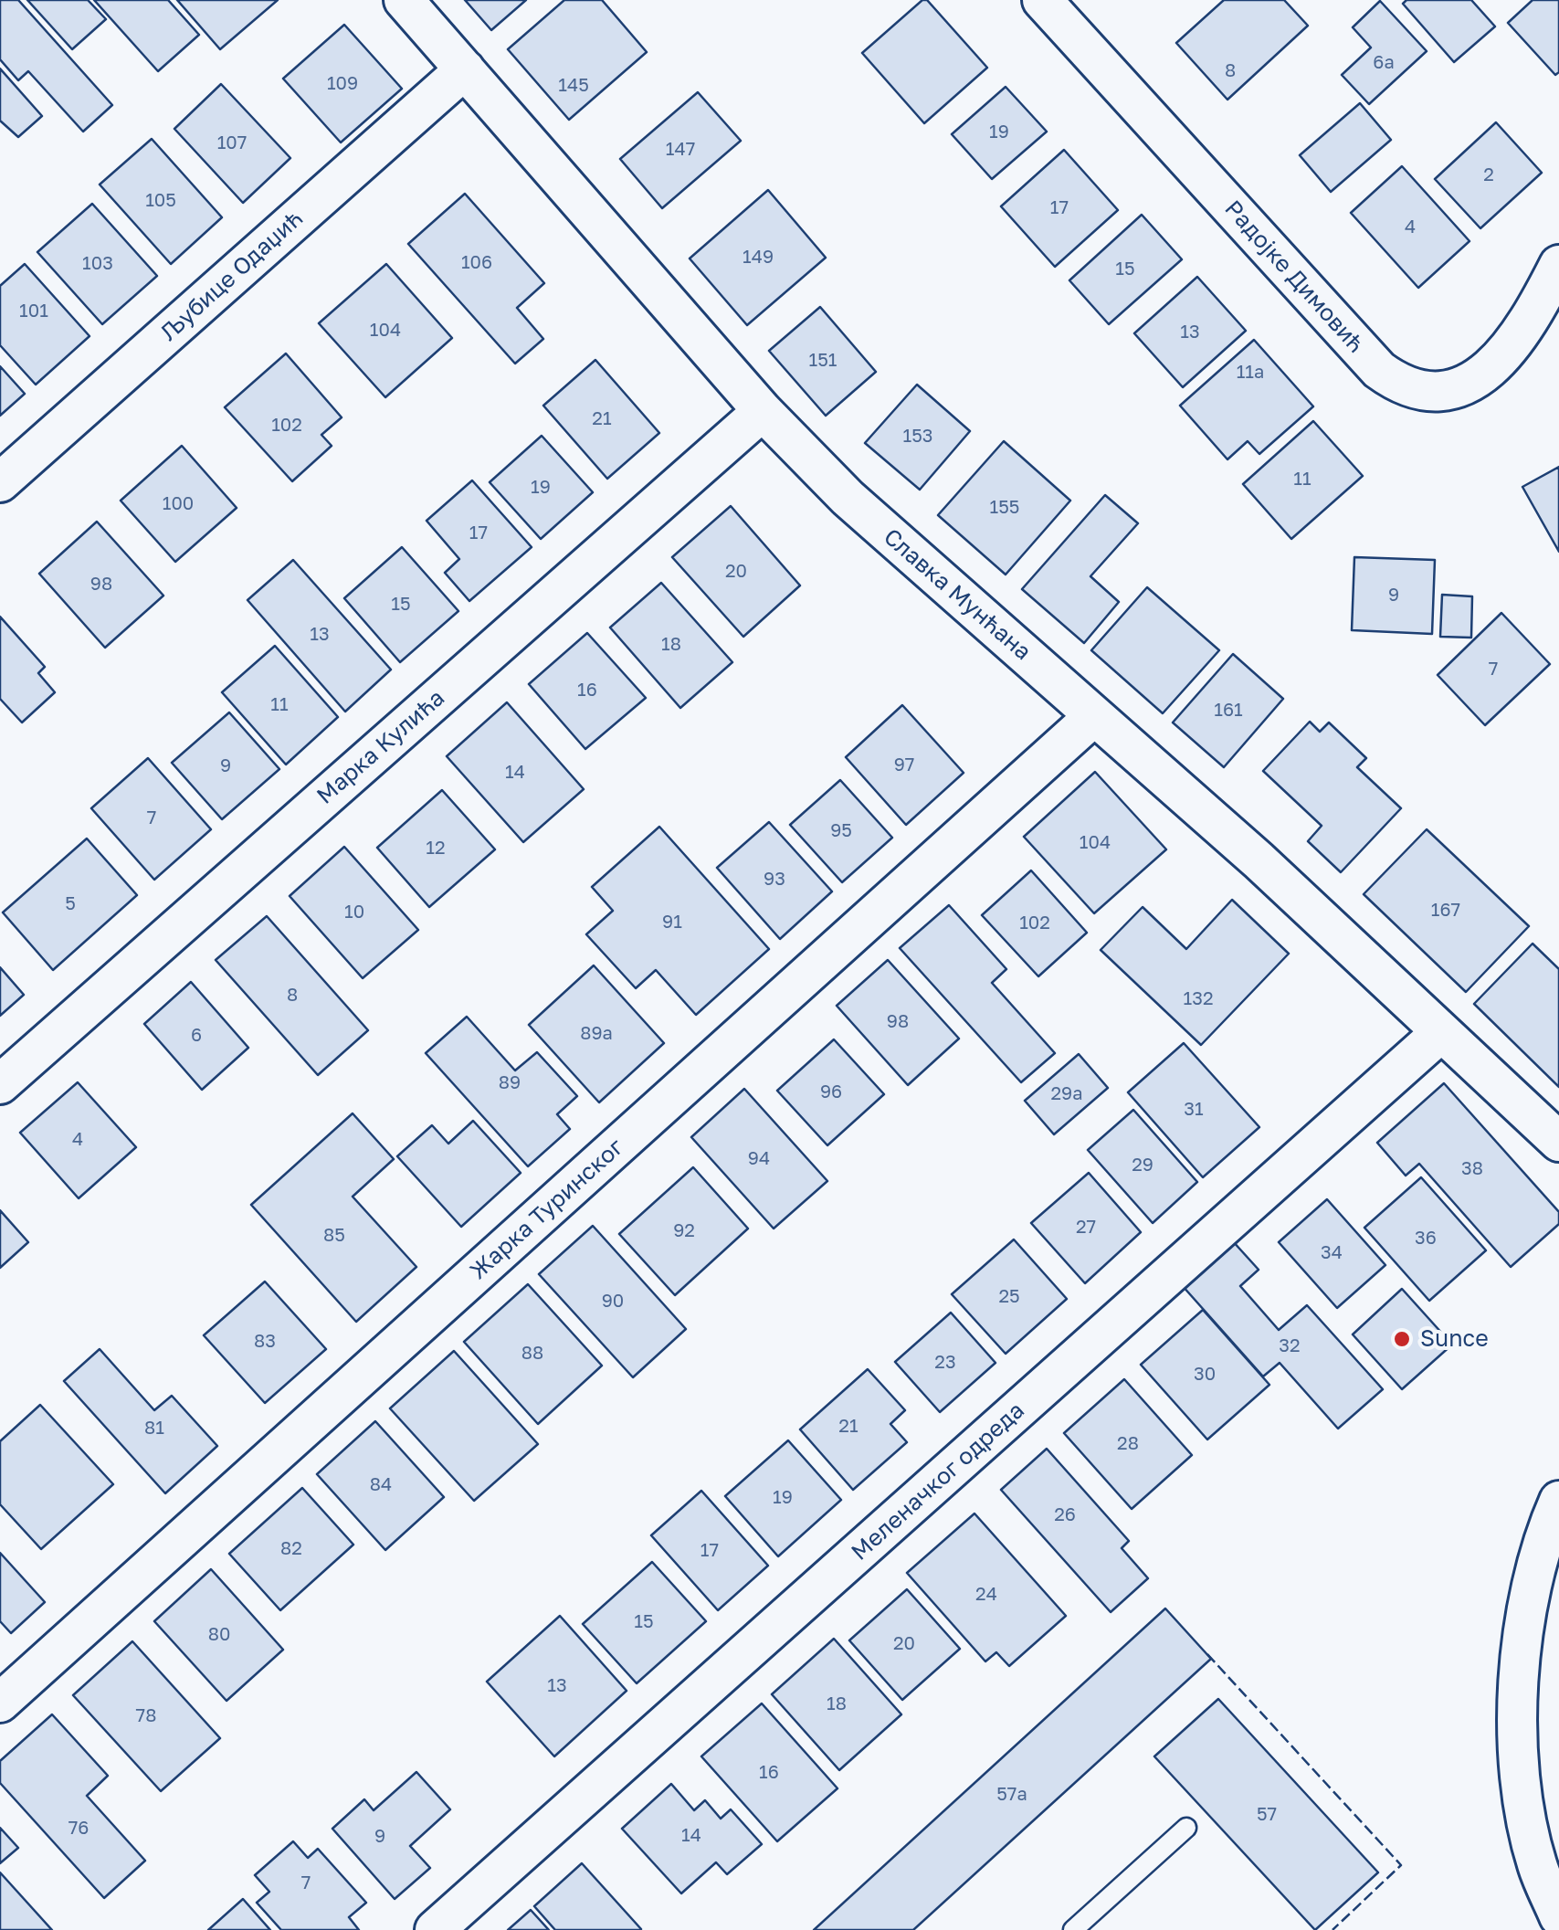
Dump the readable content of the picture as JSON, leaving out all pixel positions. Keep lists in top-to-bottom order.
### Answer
{
  "streets": {
    "street": [
      "Љубице Одаџић",
      "Радојке Димовић",
      "Славка Мунћана",
      "Марка Кулића",
      "Жарка Туринског",
      "Меленачког одреда"
    ]
  },
  "crossings": [
    ["Љубице Одаџић", "Славка Мунћана"],
    ["Славка Мунћана", "Марка Кулића"],
    ["Славка Мунћана", "Жарка Туринског"],
    ["Славка Мунћана", "Меленачког одреда"]
  ],
  "places": ["Sunce"],
  "house_numbers": [
    "6a",
    "8",
    "109",
    "145",
    "19",
    "107",
    "147",
    "2",
    "105",
    "17",
    "4",
    "149",
    "106",
    "103",
    "15",
    "101",
    "104",
    "13",
    "151",
    "11a",
    "21",
    "102",
    "153",
    "11",
    "19",
    "100",
    "155",
    "17",
    "20",
    "98",
    "9",
    "15",
    "13",
    "18",
    "7",
    "16",
    "11",
    "161",
    "97",
    "9",
    "14",
    "7",
    "95",
    "104",
    "12",
    "93",
    "5",
    "167",
    "10",
    "91",
    "102",
    "8",
    "132",
    "98",
    "89a",
    "6",
    "89",
    "96",
    "29a",
    "31",
    "4",
    "94",
    "29",
    "38",
    "27",
    "92",
    "85",
    "36",
    "34",
    "25",
    "90",
    "83",
    "32",
    "88",
    "23",
    "30",
    "21",
    "81",
    "28",
    "84",
    "19",
    "26",
    "82",
    "17",
    "24",
    "15",
    "80",
    "20",
    "13",
    "18",
    "78",
    "16",
    "57a",
    "57",
    "76",
    "14",
    "9",
    "7"
  ]
}
